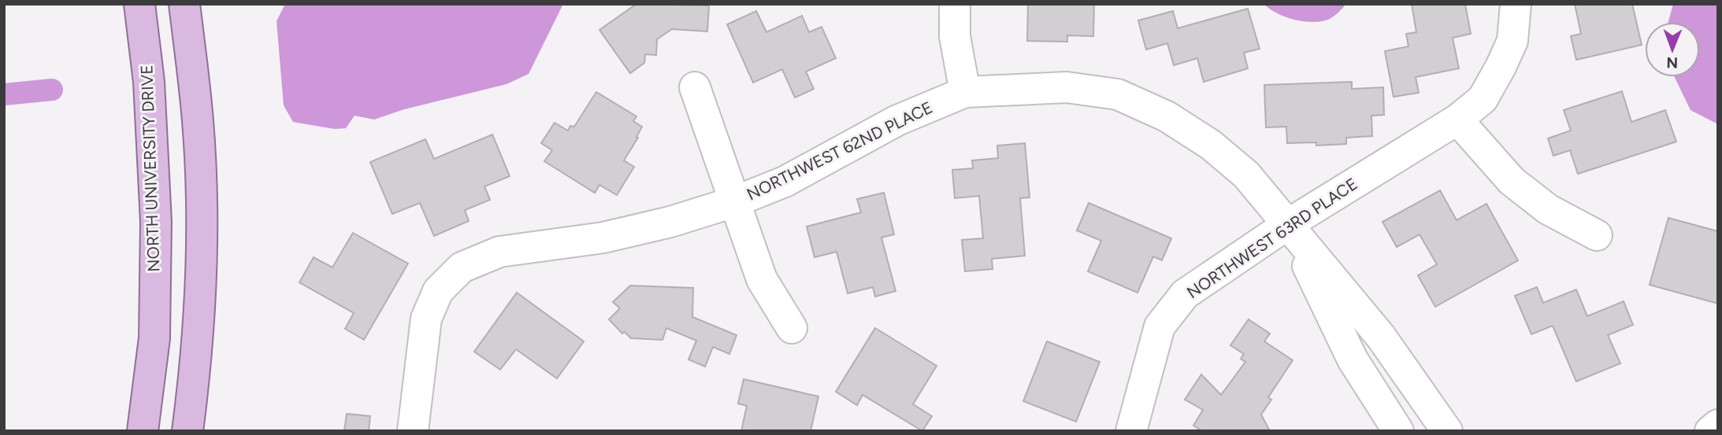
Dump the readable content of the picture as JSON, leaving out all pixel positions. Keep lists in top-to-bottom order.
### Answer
{
  "streets": {
    "main road": ["NORTH UNIVERSITY DRIVE"],
    "street": ["NORTHWEST 62ND PLACE", "NORTHWEST 63RD PLACE"]
  },
  "crossings": [
    ["NORTHWEST 62ND PLACE", "NORTHWEST 63RD PLACE"]
  ],
  "north": "bottom"
}
